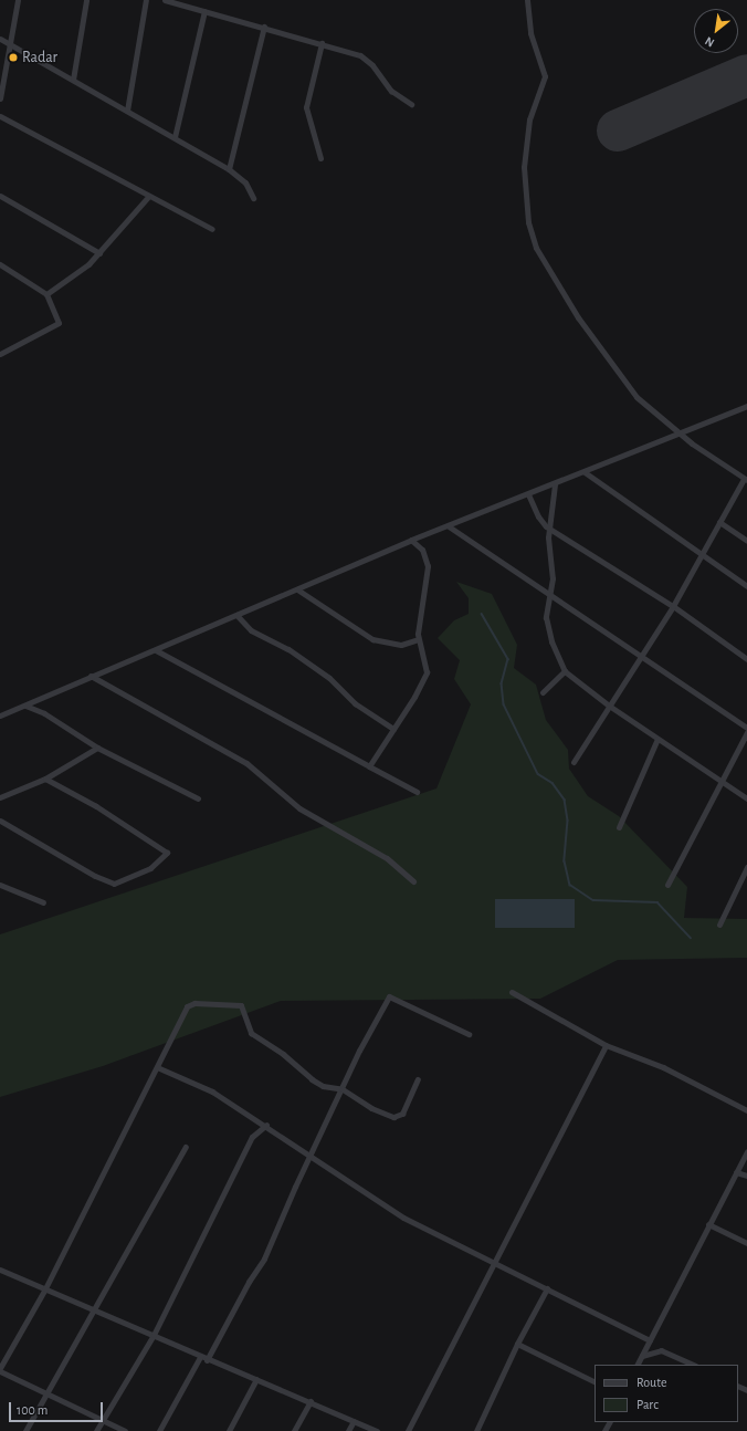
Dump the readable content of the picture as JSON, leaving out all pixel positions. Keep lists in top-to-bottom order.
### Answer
{
  "places": ["Radar"],
  "legend": ["Route", "Parc"],
  "scale_bar": "100 m",
  "north": "bottom left"
}
